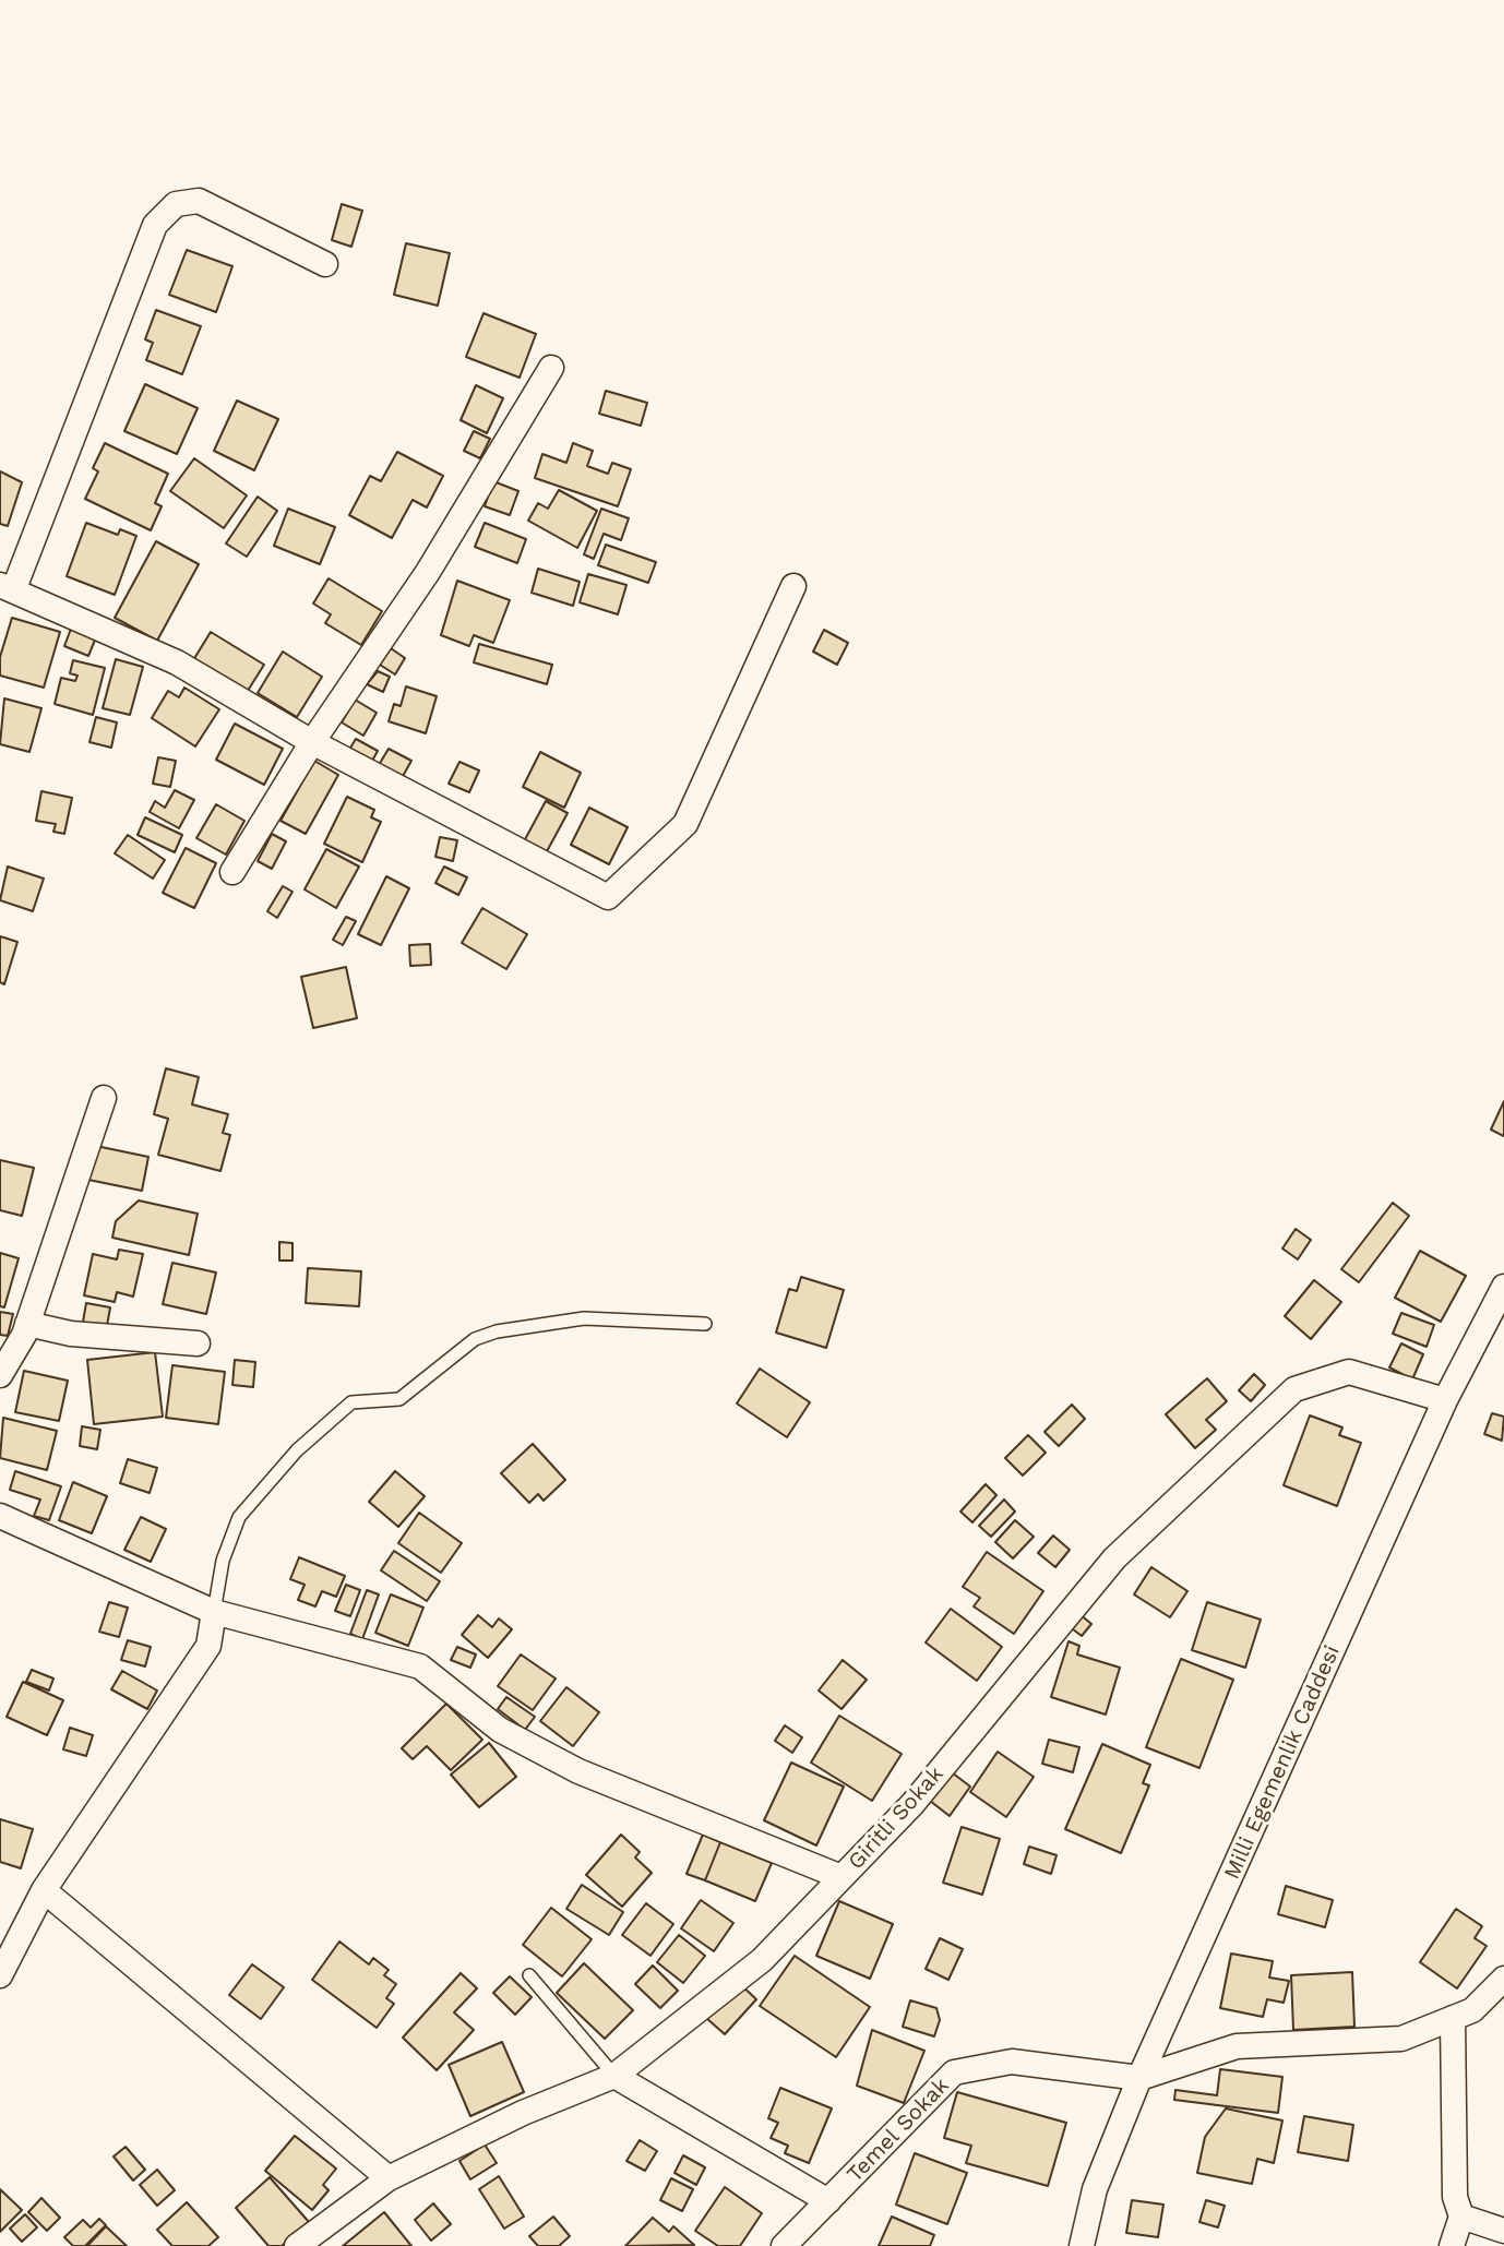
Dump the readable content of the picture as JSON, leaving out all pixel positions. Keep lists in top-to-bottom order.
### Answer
{
  "streets": {
    "street": ["Milli Egemenlik Caddesi", "Giritli Sokak", "Temel Sokak"]
  },
  "crossings": [
    ["Milli Egemenlik Caddesi", "Giritli Sokak"],
    ["Milli Egemenlik Caddesi", "Temel Sokak"]
  ]
}
